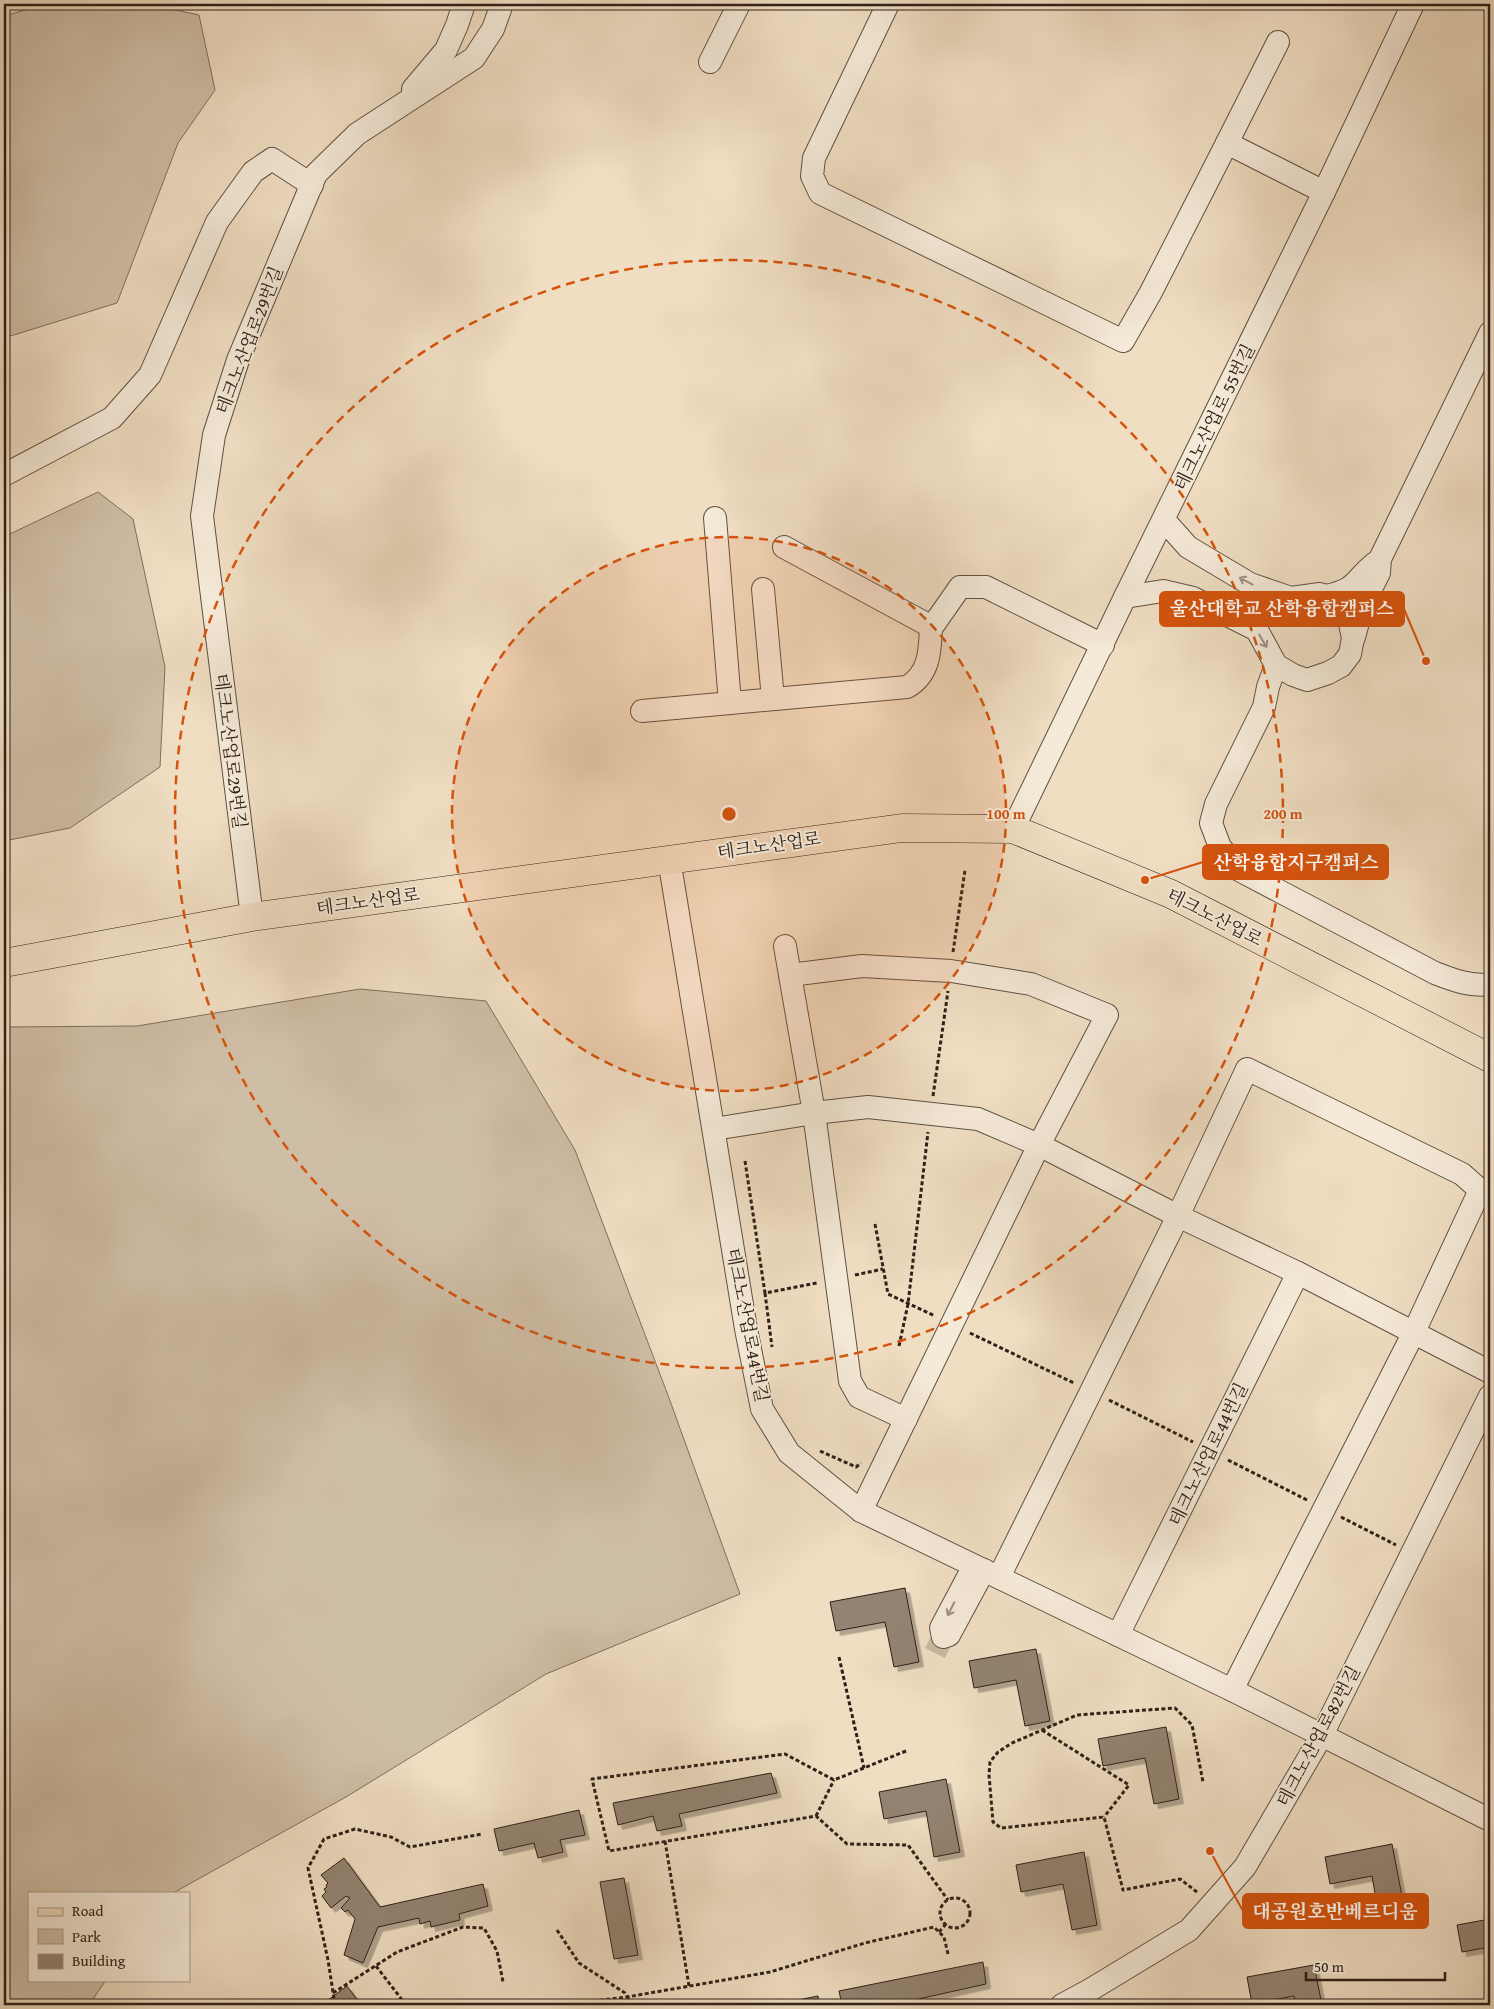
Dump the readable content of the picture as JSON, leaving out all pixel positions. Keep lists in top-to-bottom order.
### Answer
{
  "streets": {
    "main road": ["테크노산업로"],
    "street": [
      "테크노산업로29번길",
      "테크노산업로 55번길",
      "테크노산업로44번길",
      "테크노산업로82번길"
    ]
  },
  "crossings": [
    ["테크노산업로29번길", "테크노산업로"],
    ["테크노산업로 55번길", "테크노산업로"],
    ["테크노산업로", "테크노산업로44번길"],
    ["테크노산업로44번길", "테크노산업로82번길"]
  ],
  "places": ["울산대학교 산학융합캠퍼스", "산학융합지구캠퍼스", "대공원호반베르디움"],
  "legend": ["Road", "Park", "Building"],
  "scale_bar": "50 m",
  "rings": ["100 m", "200 m"]
}
